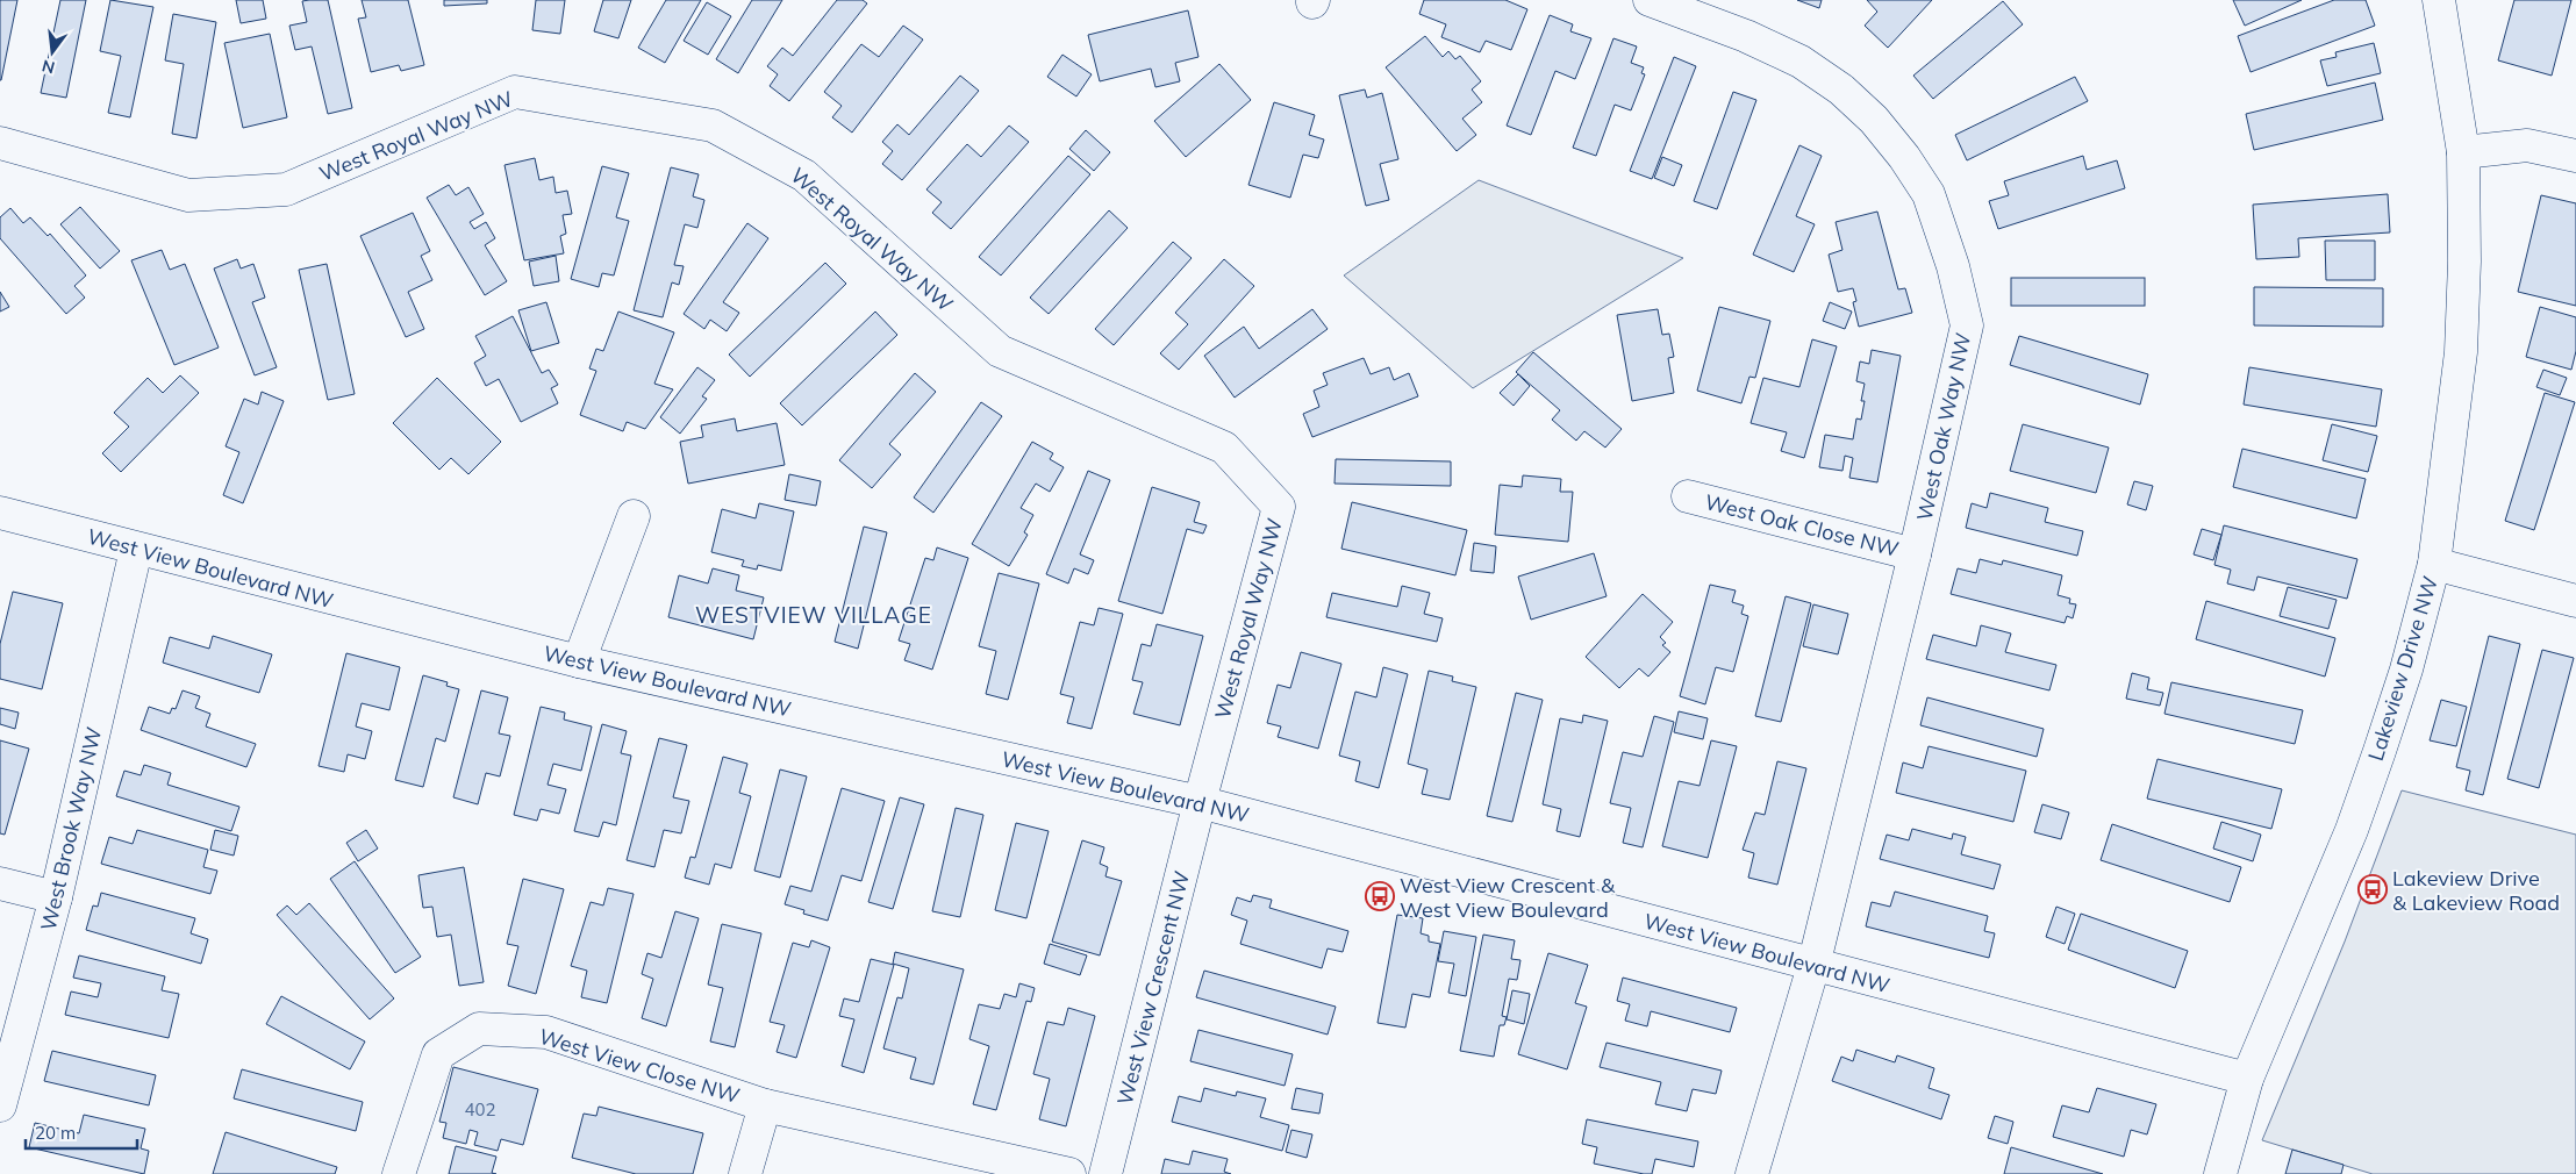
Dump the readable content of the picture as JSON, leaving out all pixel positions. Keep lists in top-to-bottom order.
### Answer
{
  "streets": {
    "street": [
      "West Royal Way NW",
      "West Oak Way NW",
      "West Oak Close NW",
      "West View Boulevard NW",
      "Lakeview Drive NW",
      "West Brook Way NW",
      "West View Crescent NW",
      "West View Close NW"
    ]
  },
  "crossings": [
    ["West Royal Way NW", "West View Boulevard NW"],
    ["West Royal Way NW", "West View Crescent NW"],
    ["West Oak Way NW", "West Oak Close NW"],
    ["West Oak Way NW", "West View Boulevard NW"],
    ["West View Boulevard NW", "Lakeview Drive NW"],
    ["West View Boulevard NW", "West Brook Way NW"],
    ["West View Boulevard NW", "West View Crescent NW"]
  ],
  "districts": ["WESTVIEW VILLAGE"],
  "places": {
    "bus stop": ["Lakeview Drive & Lakeview Road", "West View Crescent & West View Boulevard"]
  },
  "house_numbers": ["402"],
  "scale_bar": "20 m",
  "north": "bottom"
}
